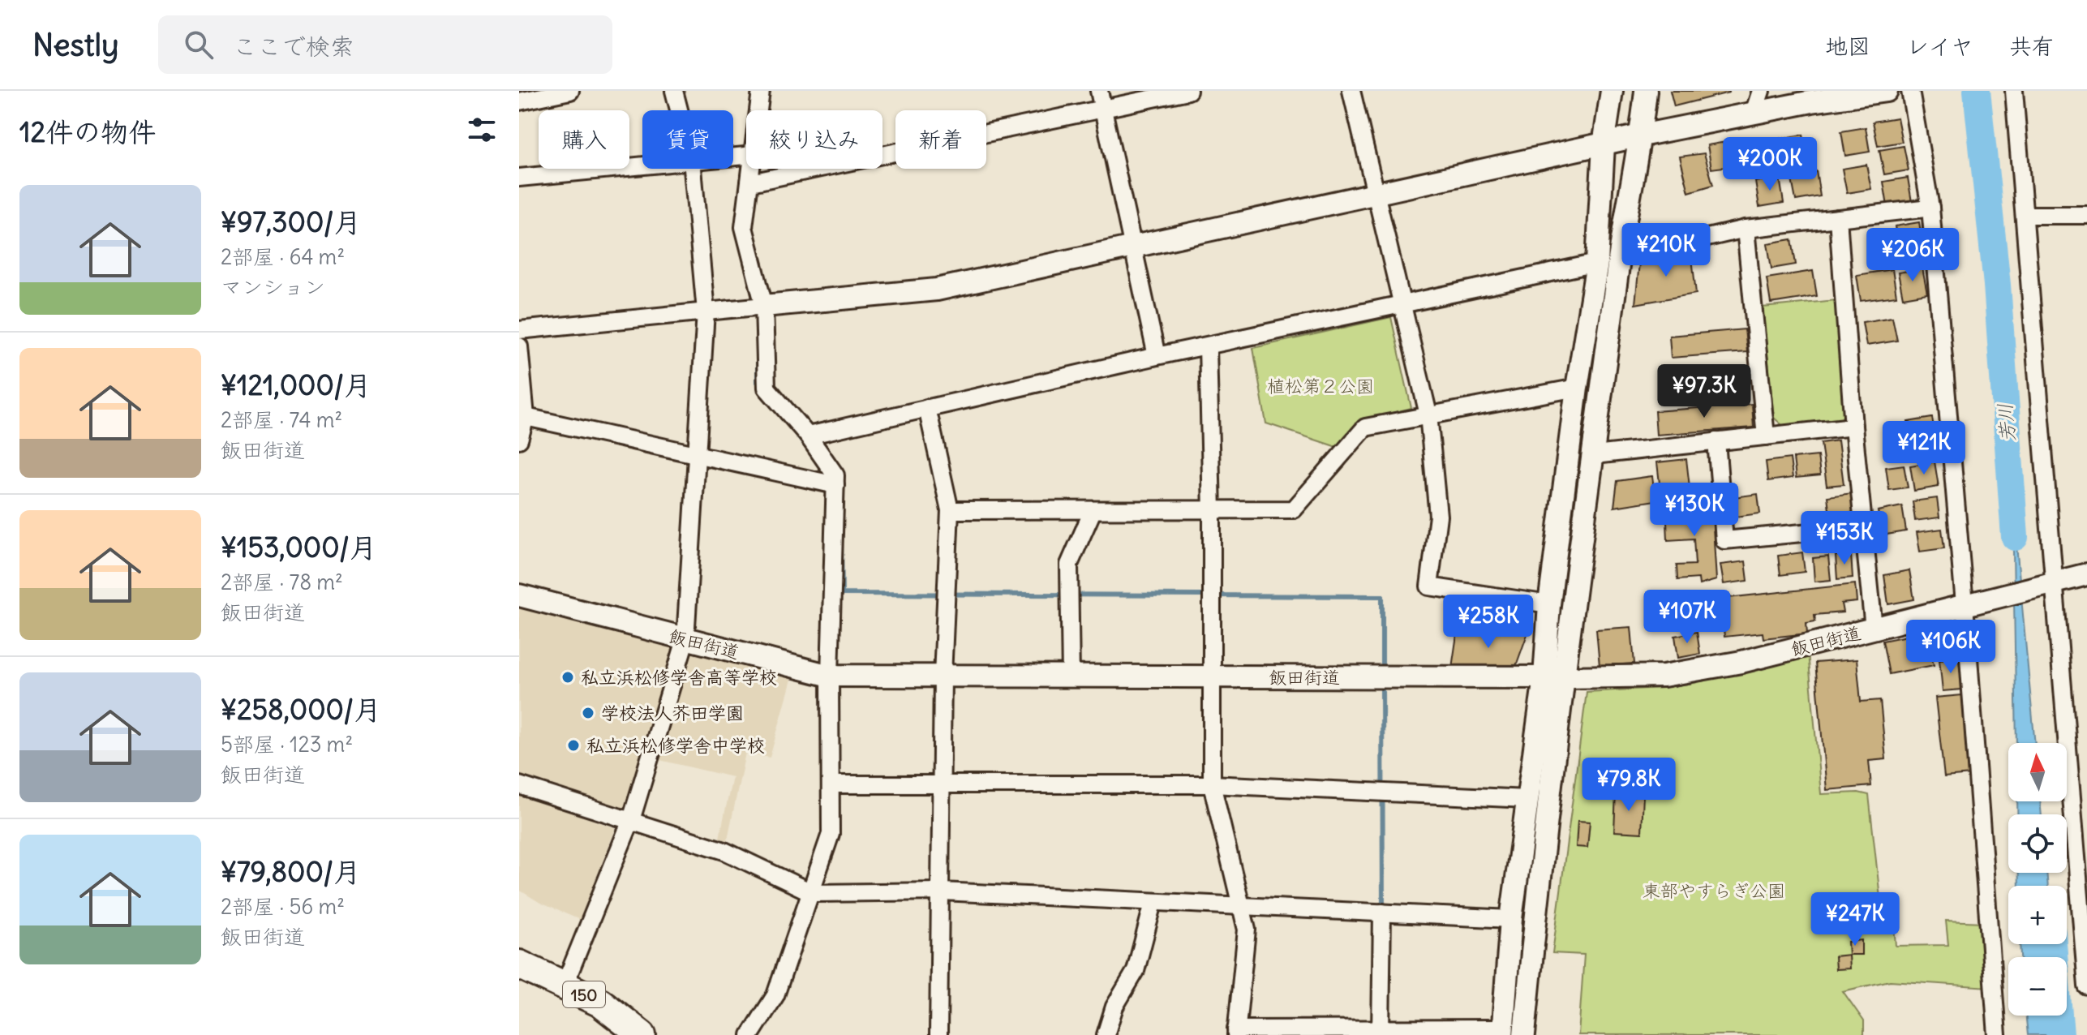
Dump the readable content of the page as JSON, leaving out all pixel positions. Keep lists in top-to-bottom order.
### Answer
{
  "streets": {
    "highway": ["150"],
    "street": ["飯田街道"]
  },
  "water": ["芳川"],
  "parks": ["植松第２公園", "東部やすらぎ公園"],
  "places": ["私立浜松修学舎高等学校", "学校法人芥田学園", "私立浜松修学舎中学校"],
  "north": "top",
  "page": {
    "header": "Nestly",
    "search": "ここで検索",
    "nav": ["地図", "レイヤ", "共有"],
    "heading": "12件の物件",
    "chip": [
      "購入",
      "賃貸",
      "絞り込み",
      "新着"
    ],
    "price": [
      "¥200K",
      "¥210K",
      "¥206K",
      "¥97.3K",
      "¥121K",
      "¥130K",
      "¥153K",
      "¥107K",
      "¥258K",
      "¥106K",
      "¥79.8K",
      "¥247K"
    ],
    "list": [
      {
        "name": "¥97,300/月",
        "note": "2部屋 · 64 m² · マンション"
      },
      {
        "name": "¥121,000/月",
        "note": "2部屋 · 74 m² · 飯田街道"
      },
      {
        "name": "¥153,000/月",
        "note": "2部屋 · 78 m² · 飯田街道"
      },
      {
        "name": "¥258,000/月",
        "note": "5部屋 · 123 m² · 飯田街道"
      },
      {
        "name": "¥79,800/月",
        "note": "2部屋 · 56 m² · 飯田街道"
      }
    ],
    "map_buttons": ["+", "−"]
  }
}
